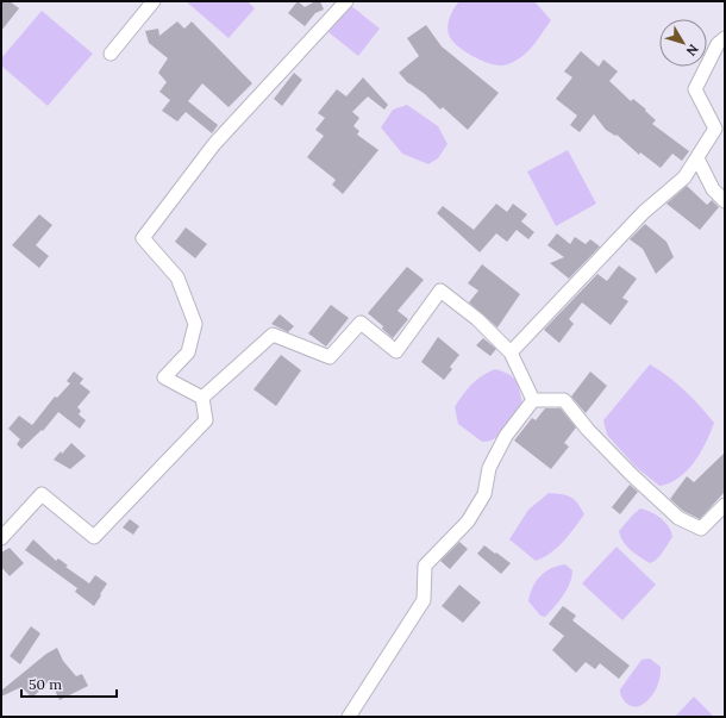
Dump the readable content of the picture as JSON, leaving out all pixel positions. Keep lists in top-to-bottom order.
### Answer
{
  "scale_bar": "50 m",
  "north": "bottom right"
}
